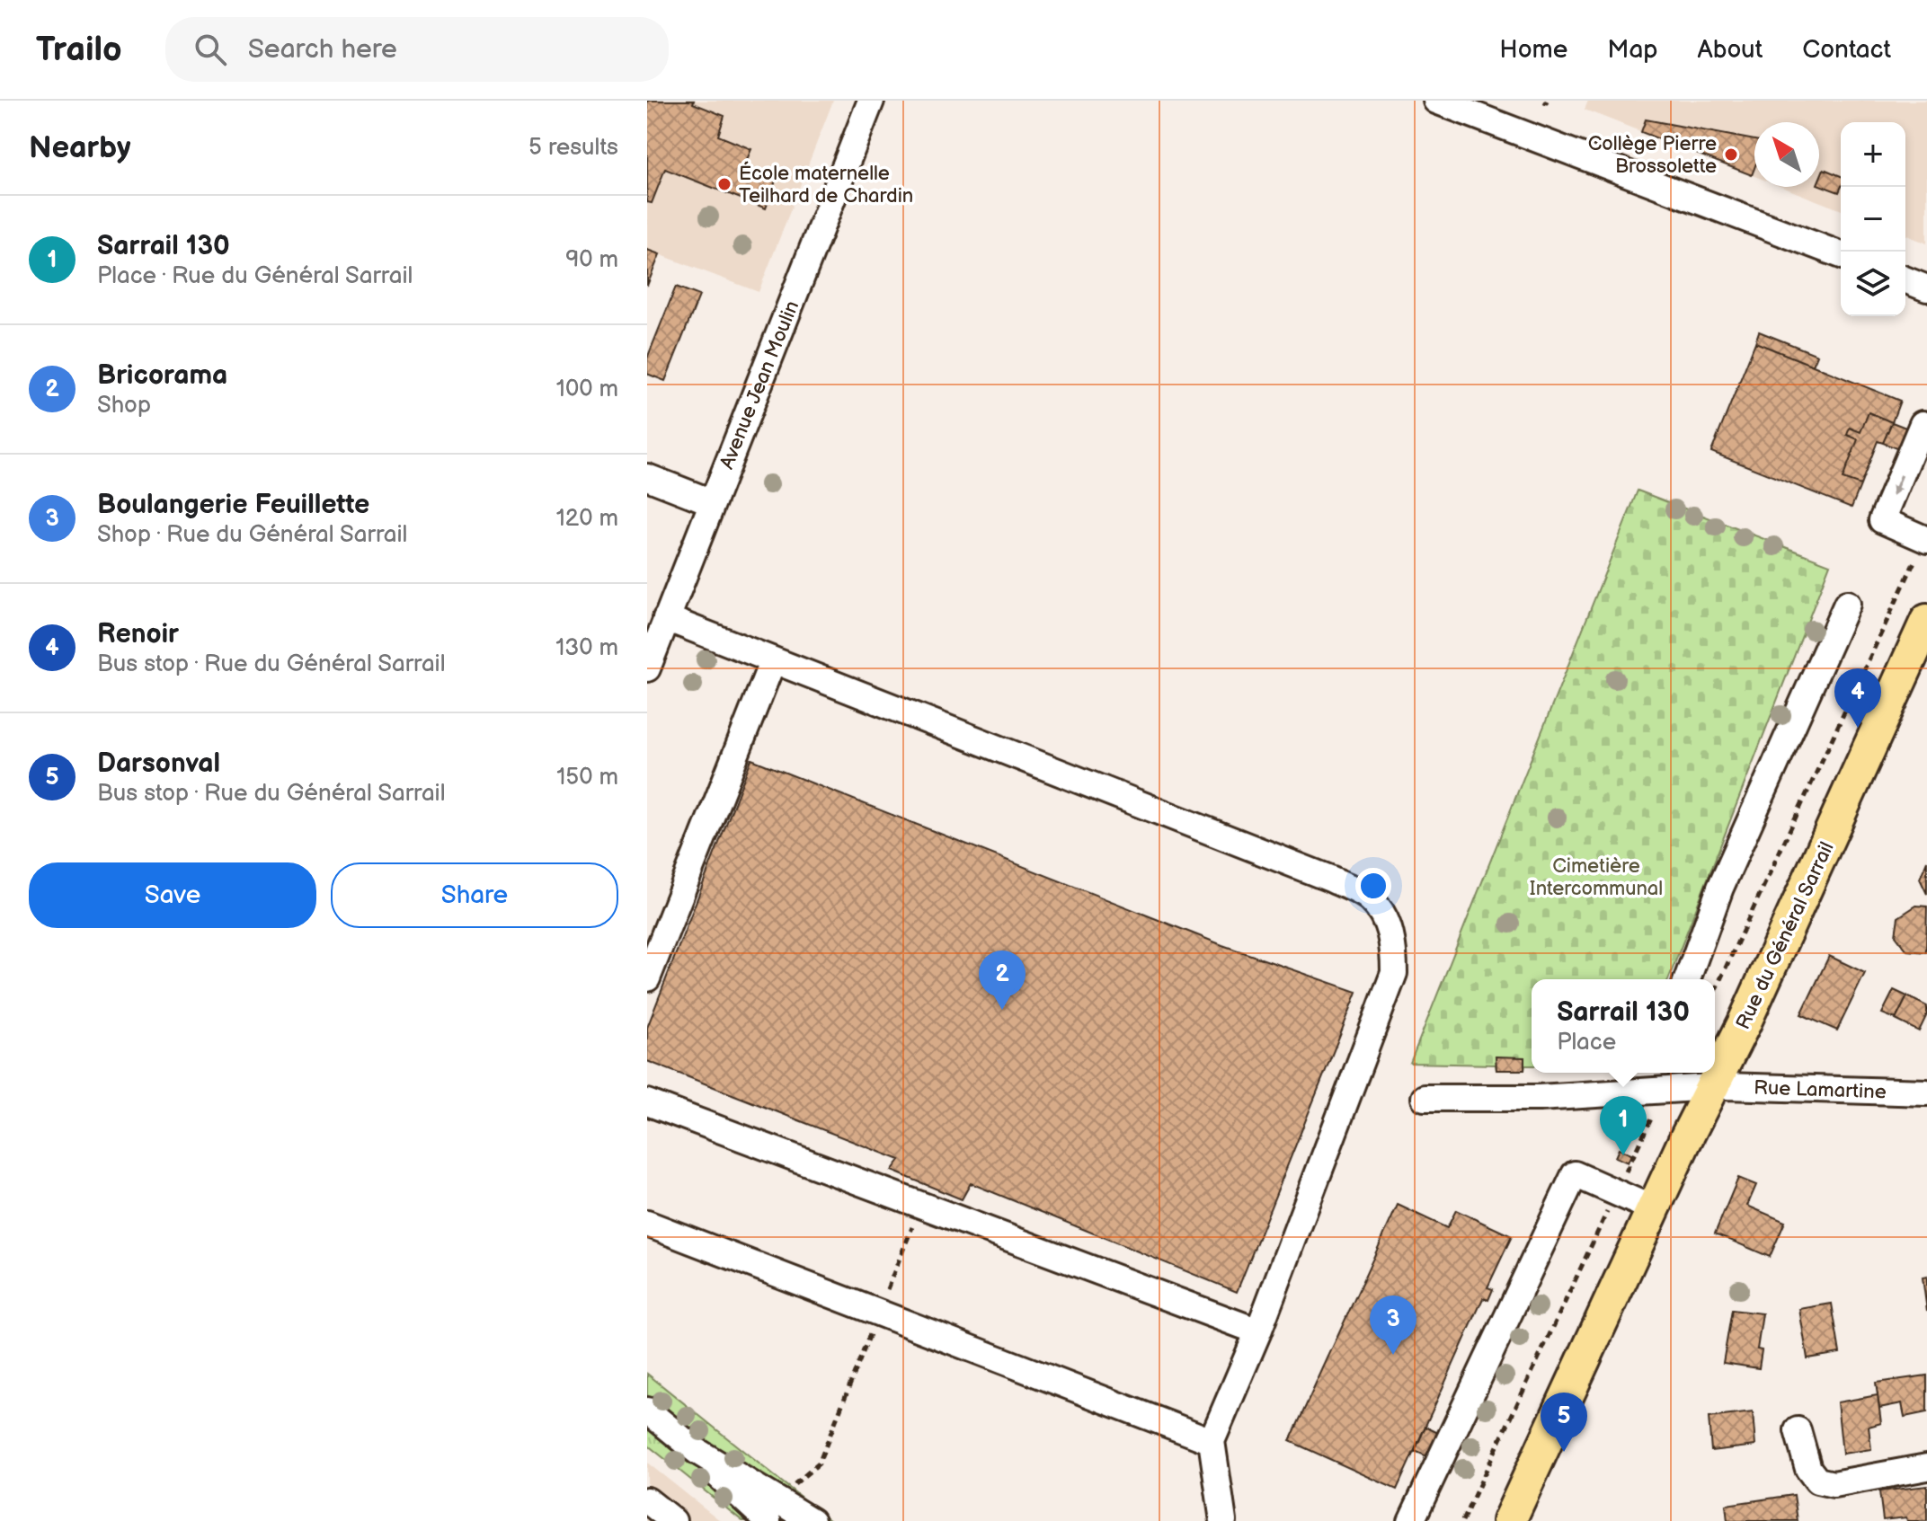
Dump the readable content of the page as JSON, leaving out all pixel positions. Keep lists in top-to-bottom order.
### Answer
{
  "streets": {
    "main road": ["Rue du Général Sarrail"],
    "street": ["Avenue Jean Moulin", "Rue Lamartine"]
  },
  "crossings": [
    ["Rue du Général Sarrail", "Rue Lamartine"]
  ],
  "parks": ["Cimetière Intercommunal"],
  "places": ["Collège Pierre Brossolette", "École maternelle Teilhard de Chardin"],
  "north": "top left",
  "page": {
    "header": "Trailo",
    "search": "Search here",
    "nav": [
      "Home",
      "Map",
      "About",
      "Contact"
    ],
    "heading": ["Nearby", "5 results"],
    "map_buttons": ["+", "−"],
    "list": [
      {
        "mark": "1",
        "name": "Sarrail 130",
        "note": "Place · Rue du Général Sarrail",
        "value": "90 m"
      },
      {
        "mark": "2",
        "name": "Bricorama",
        "note": "Shop",
        "value": "100 m"
      },
      {
        "mark": "3",
        "name": "Boulangerie Feuillette",
        "note": "Shop · Rue du Général Sarrail",
        "value": "120 m"
      },
      {
        "mark": "4",
        "name": "Renoir",
        "note": "Bus stop · Rue du Général Sarrail",
        "value": "130 m"
      },
      {
        "mark": "5",
        "name": "Darsonval",
        "note": "Bus stop · Rue du Général Sarrail",
        "value": "150 m"
      }
    ],
    "pins": [
      "4",
      "2",
      "1",
      "3",
      "5"
    ],
    "buttons": ["Save", "Share"],
    "popup": ["Sarrail 130", "Place"]
  }
}
